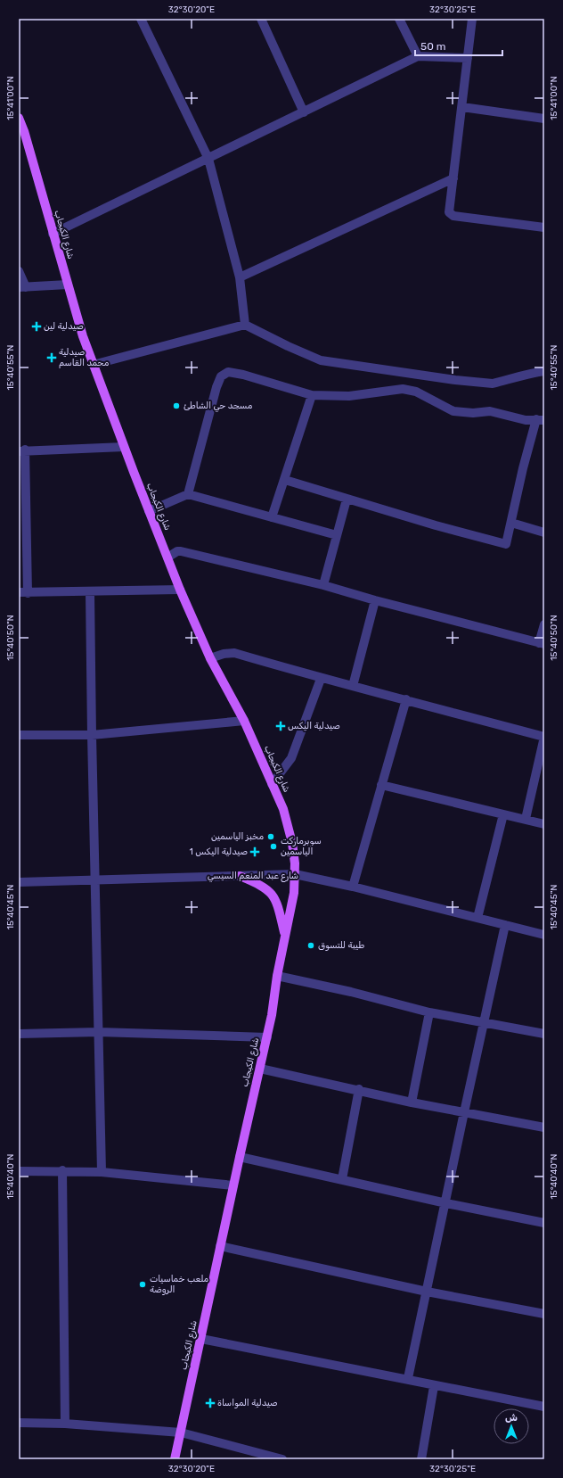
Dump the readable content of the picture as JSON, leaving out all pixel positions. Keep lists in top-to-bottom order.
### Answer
{
  "streets": {
    "main road": ["شارع الكبجاب"],
    "street": ["شارع عبد المنعم السيسي"]
  },
  "crossings": [
    ["شارع الكبجاب", "شارع عبد المنعم السيسي"]
  ],
  "places": {
    "health": [
      "صيدلية لين",
      "صيدلية محمد القاسم",
      "صيدلية اليكس",
      "صيدلية اليكس 1",
      "صيدلية المواساة"
    ],
    "other": [
      "مسجد حي الشاطئ",
      "مخبز الياسمين",
      "سوبرماركت الياسمين",
      "طيبة للتسوق",
      "ملعب خماسيات الروضة"
    ]
  },
  "scale_bar": "50 m",
  "north": "top",
  "coordinates": [
    "32°30'20\"E",
    "32°30'25\"E",
    "15°41'00\"N",
    "15°40'55\"N",
    "15°40'50\"N",
    "15°40'45\"N",
    "15°40'40\"N"
  ]
}
